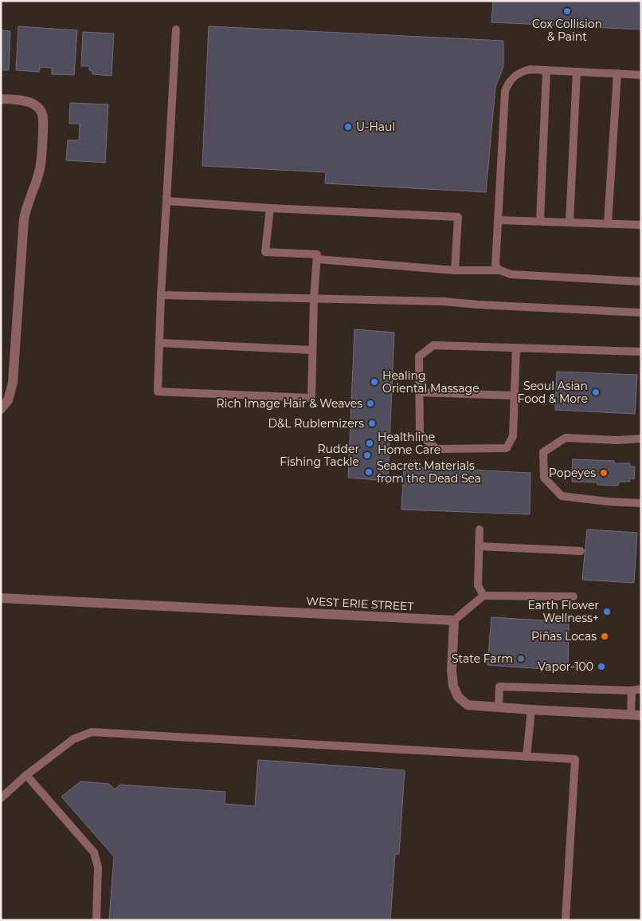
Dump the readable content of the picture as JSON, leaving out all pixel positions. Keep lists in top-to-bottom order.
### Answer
{
  "streets": {
    "street": ["WEST ERIE STREET"]
  },
  "places": [
    "Cox Collision & Paint",
    "U-Haul",
    "Healing Oriental Massage",
    "Seoul Asian Food & More",
    "Rich Image Hair & Weaves",
    "D&L Rublemizers",
    "Healthline Home Care",
    "Rudder Fishing Tackle",
    "Seacret: Materials from the Dead Sea",
    "Popeyes",
    "Earth Flower Wellness+",
    "Piñas Locas",
    "State Farm",
    "Vapor-100"
  ]
}
